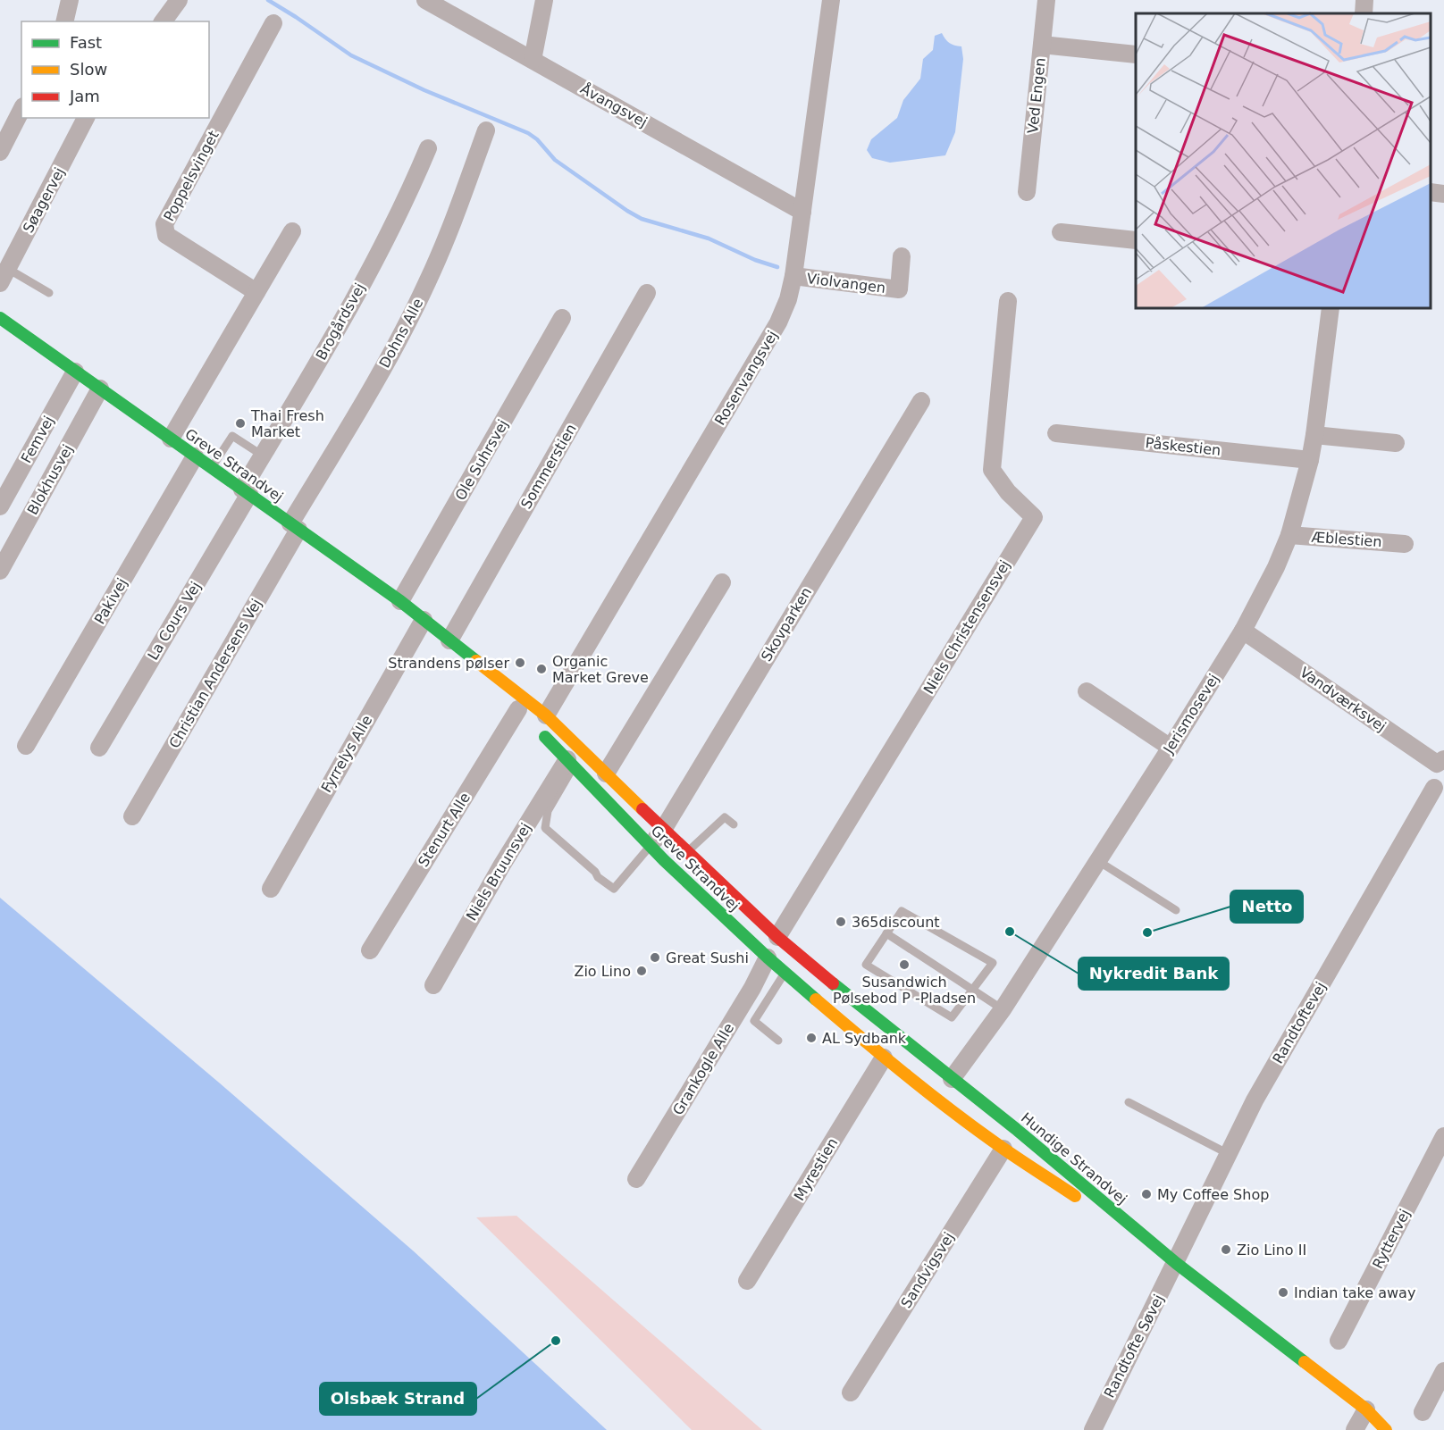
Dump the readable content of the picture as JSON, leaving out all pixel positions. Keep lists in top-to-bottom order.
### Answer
{
  "streets": {
    "main road": ["Greve Strandvej", "Hundige Strandvej"],
    "street": [
      "Ved Engen",
      "Åvangsvej",
      "Poppelsvinget",
      "Søagervej",
      "Violvangen",
      "Brogårdsvej",
      "Dohns Alle",
      "Rosenvangsvej",
      "Femvej",
      "Påskestien",
      "Ole Suhrsvej",
      "Sommerstien",
      "Blokhusvej",
      "Æblestien",
      "Pakivej",
      "La Cours Vej",
      "Skovparken",
      "Niels Christensensvej",
      "Christian Andersens Vej",
      "Vandværksvej",
      "Jerismosevej",
      "Fyrrelys Alle",
      "Stenurt Alle",
      "Niels Bruunsvej",
      "Randtoftevej",
      "Grankogle Alle",
      "Myrestien",
      "Ryttervej",
      "Sandvigsvej",
      "Randtofte Søvej"
    ]
  },
  "crossings": [
    ["Åvangsvej", "Rosenvangsvej"],
    ["Violvangen", "Rosenvangsvej"],
    ["Brogårdsvej", "Greve Strandvej"],
    ["Brogårdsvej", "La Cours Vej"],
    ["Dohns Alle", "Greve Strandvej"],
    ["Dohns Alle", "Christian Andersens Vej"],
    ["Rosenvangsvej", "Greve Strandvej"],
    ["Femvej", "Greve Strandvej"],
    ["Påskestien", "Jerismosevej"],
    ["Ole Suhrsvej", "Greve Strandvej"],
    ["Greve Strandvej", "Sommerstien"],
    ["Greve Strandvej", "Blokhusvej"],
    ["Greve Strandvej", "Pakivej"],
    ["Greve Strandvej", "La Cours Vej"],
    ["Greve Strandvej", "Skovparken"],
    ["Greve Strandvej", "Niels Christensensvej"],
    ["Greve Strandvej", "Christian Andersens Vej"],
    ["Greve Strandvej", "Jerismosevej"],
    ["Greve Strandvej", "Fyrrelys Alle"],
    ["Greve Strandvej", "Stenurt Alle"],
    ["Greve Strandvej", "Niels Bruunsvej"],
    ["Greve Strandvej", "Grankogle Alle"],
    ["Greve Strandvej", "Hundige Strandvej"],
    ["Greve Strandvej", "Myrestien"],
    ["Æblestien", "Jerismosevej"],
    ["Vandværksvej", "Jerismosevej"],
    ["Jerismosevej", "Hundige Strandvej"],
    ["Randtoftevej", "Hundige Strandvej"],
    ["Randtoftevej", "Randtofte Søvej"],
    ["Hundige Strandvej", "Sandvigsvej"],
    ["Hundige Strandvej", "Randtofte Søvej"]
  ],
  "places": [
    "Thai Fresh Market",
    "Strandens pølser",
    "Organic Market Greve",
    "365discount",
    "Nykredit Bank",
    "Netto",
    "Great Sushi",
    "Susandwich Pølsebod P -Pladsen",
    "Zio Lino",
    "AL Sydbank",
    "My Coffee Shop",
    "Zio Lino II",
    "Indian take away",
    "Olsbæk Strand"
  ],
  "legend": ["Fast", "Slow", "Jam"]
}
